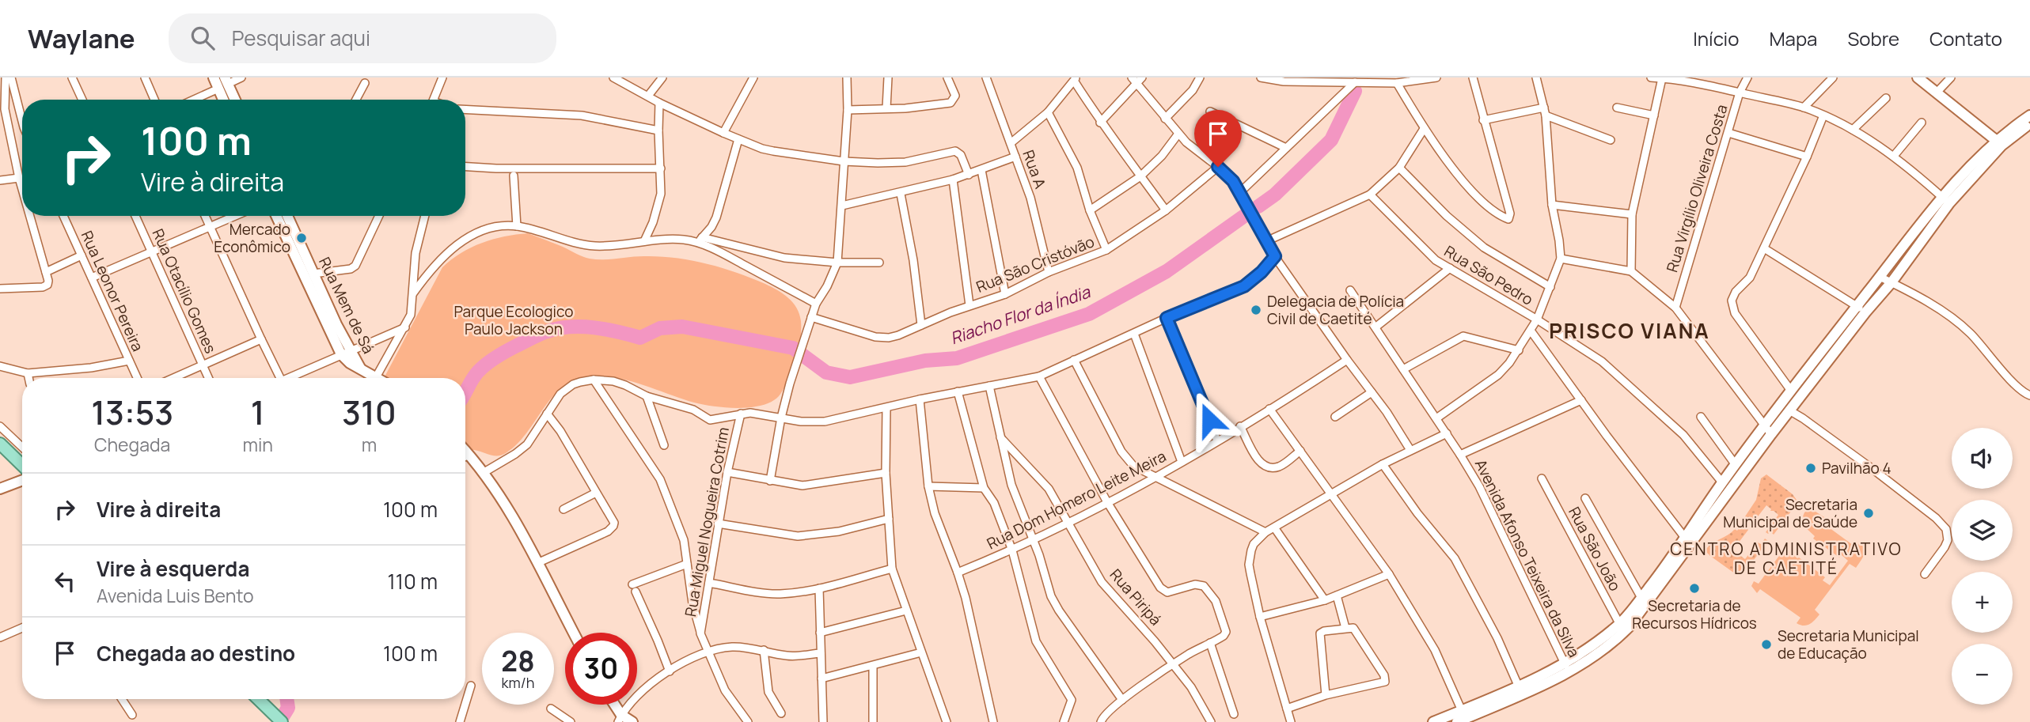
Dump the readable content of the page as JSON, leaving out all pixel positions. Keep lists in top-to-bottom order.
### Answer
{
  "streets": {
    "street": [
      "Rua A",
      "Rua Virgílio Oliveira Costa",
      "Rua São Cristóvão",
      "Rua São Pedro",
      "Rua Leonor Pereira",
      "Rua Otacílio Gomes",
      "Rua Mem de Sá",
      "Rua Dom Homero Leite Meira",
      "Rua Miguel Nogueira Cotrim",
      "Rua São João",
      "Avenida Afonso Teixeira da Silva",
      "Rua Piripá"
    ]
  },
  "crossings": [
    ["Rua A", "Rua São Cristóvão"],
    ["Rua Dom Homero Leite Meira", "Rua Piripá"]
  ],
  "districts": ["PRISCO VIANA", "CENTRO ADMINISTRATIVO DE CAETITÉ"],
  "water": ["Riacho Flor da Índia"],
  "parks": ["Parque Ecologico Paulo Jackson"],
  "places": [
    "Mercado Econômico",
    "Delegacia de Polícia Civil de Caetité",
    "Pavilhão 4",
    "Secretaria Municipal de Saúde",
    "Secretaria de Recursos Hídricos",
    "Secretaria Municipal de Educação"
  ],
  "page": {
    "header": "Waylane",
    "search": "Pesquisar aqui",
    "nav": [
      "Início",
      "Mapa",
      "Sobre",
      "Contato"
    ],
    "turn": ["100 m", "Vire à direita"],
    "eta": [
      "13:53",
      "Chegada",
      "1",
      "min",
      "310",
      "m"
    ],
    "map_buttons": ["+", "−"],
    "list": [
      {
        "name": "Vire à direita",
        "value": "100 m"
      },
      {
        "name": "Vire à esquerda",
        "note": "Avenida Luis Bento",
        "value": "110 m"
      },
      {
        "name": "Chegada ao destino",
        "value": "100 m"
      }
    ],
    "speed": "28 km/h",
    "limit": "30"
  }
}
